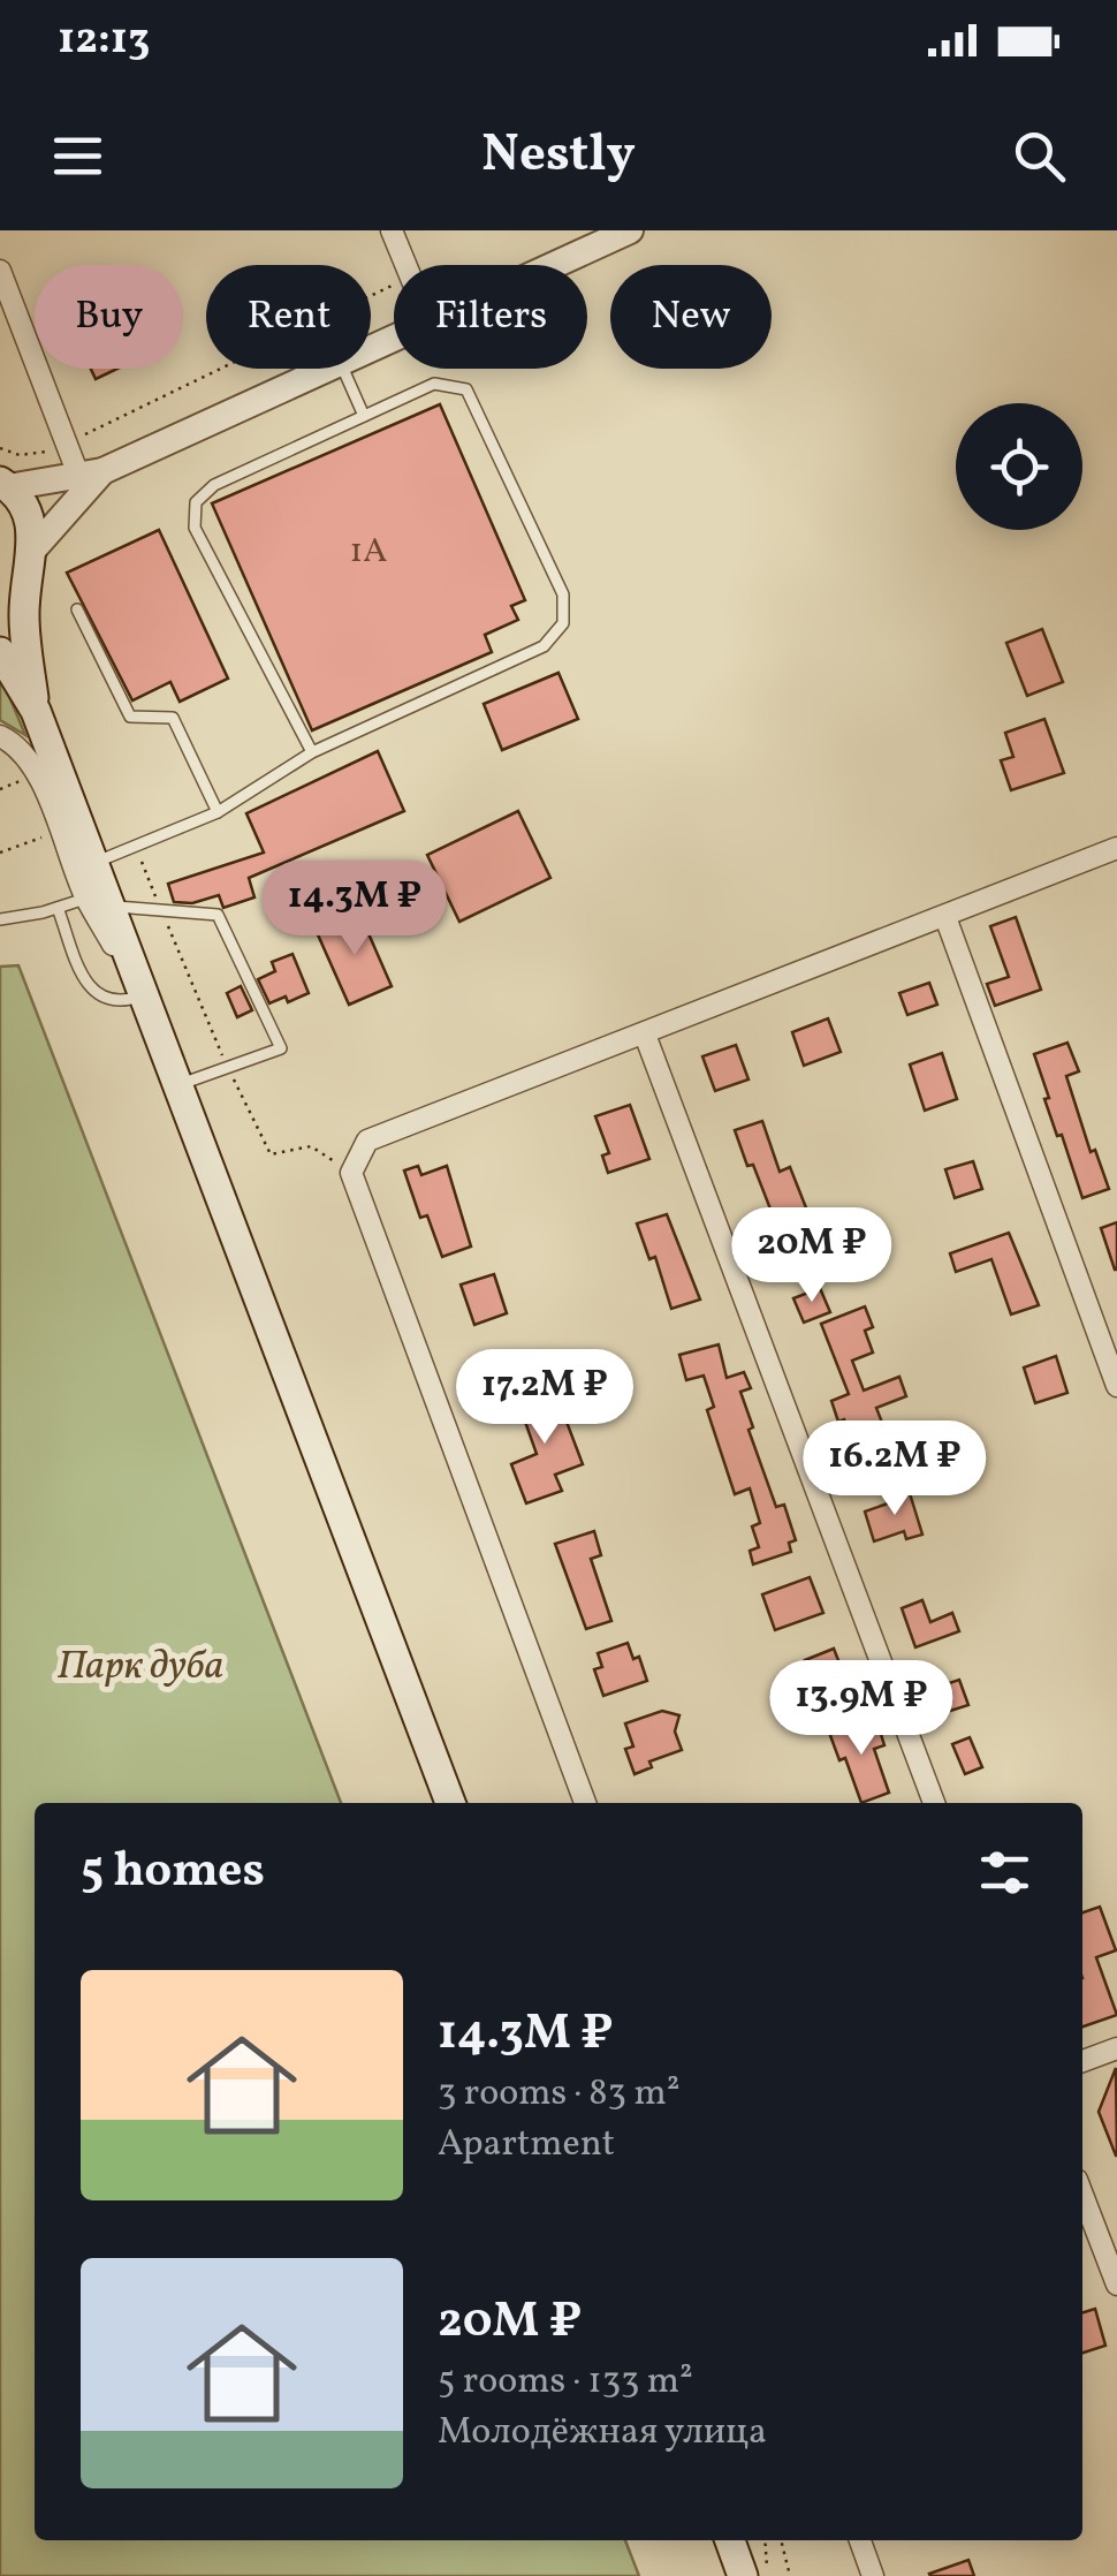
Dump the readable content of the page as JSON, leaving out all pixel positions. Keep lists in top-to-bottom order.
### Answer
{
  "parks": ["Парк дуба"],
  "house_numbers": ["1А"],
  "page": {
    "status": "12:13",
    "header": "Nestly",
    "chip": [
      "Buy",
      "Rent",
      "Filters",
      "New"
    ],
    "price": [
      "14.3M ₽",
      "20M ₽",
      "17.2M ₽",
      "16.2M ₽",
      "13.9M ₽"
    ],
    "heading": "5 homes",
    "list": [
      {
        "name": "14.3M ₽",
        "note": "3 rooms · 83 m² · Apartment"
      },
      {
        "name": "20M ₽",
        "note": "5 rooms · 133 m² · Молодёжная улица"
      }
    ]
  }
}
